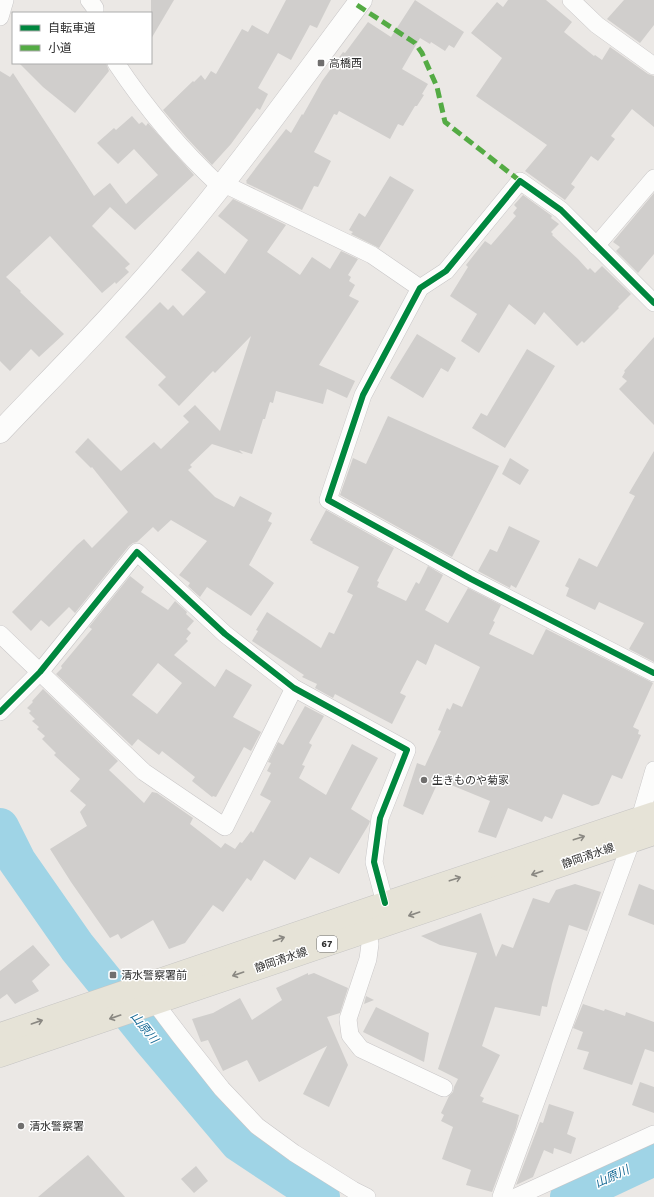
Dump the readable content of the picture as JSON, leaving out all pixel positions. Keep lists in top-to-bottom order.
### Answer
{
  "streets": {
    "main road": ["静岡清水線", "67"]
  },
  "water": ["山原川"],
  "places": {
    "transit": ["高橋西", "清水警察署前"],
    "other": ["生きものや菊家", "清水警察署"]
  },
  "legend": ["自転車道", "小道"]
}
